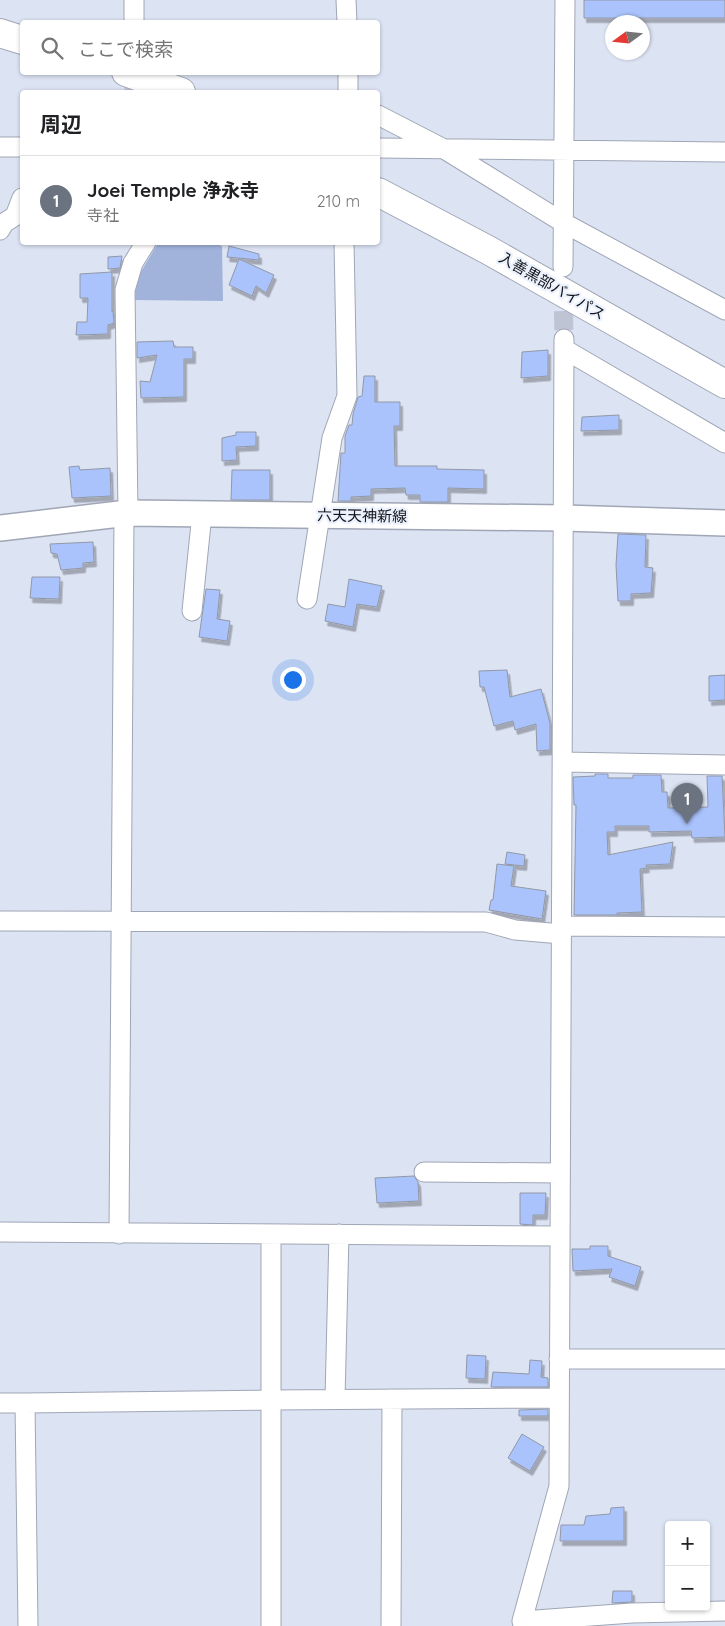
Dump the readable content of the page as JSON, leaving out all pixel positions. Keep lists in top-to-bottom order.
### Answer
{
  "streets": {
    "highway": ["入善黒部バイパス"],
    "main road": ["六天天神新線"]
  },
  "north": "left",
  "page": {
    "search": "ここで検索",
    "heading": "周辺",
    "list": [
      {
        "mark": "1",
        "name": "Joei Temple 浄永寺",
        "note": "寺社",
        "value": "210 m"
      }
    ],
    "pins": "1",
    "map_buttons": ["+", "−"]
  }
}
